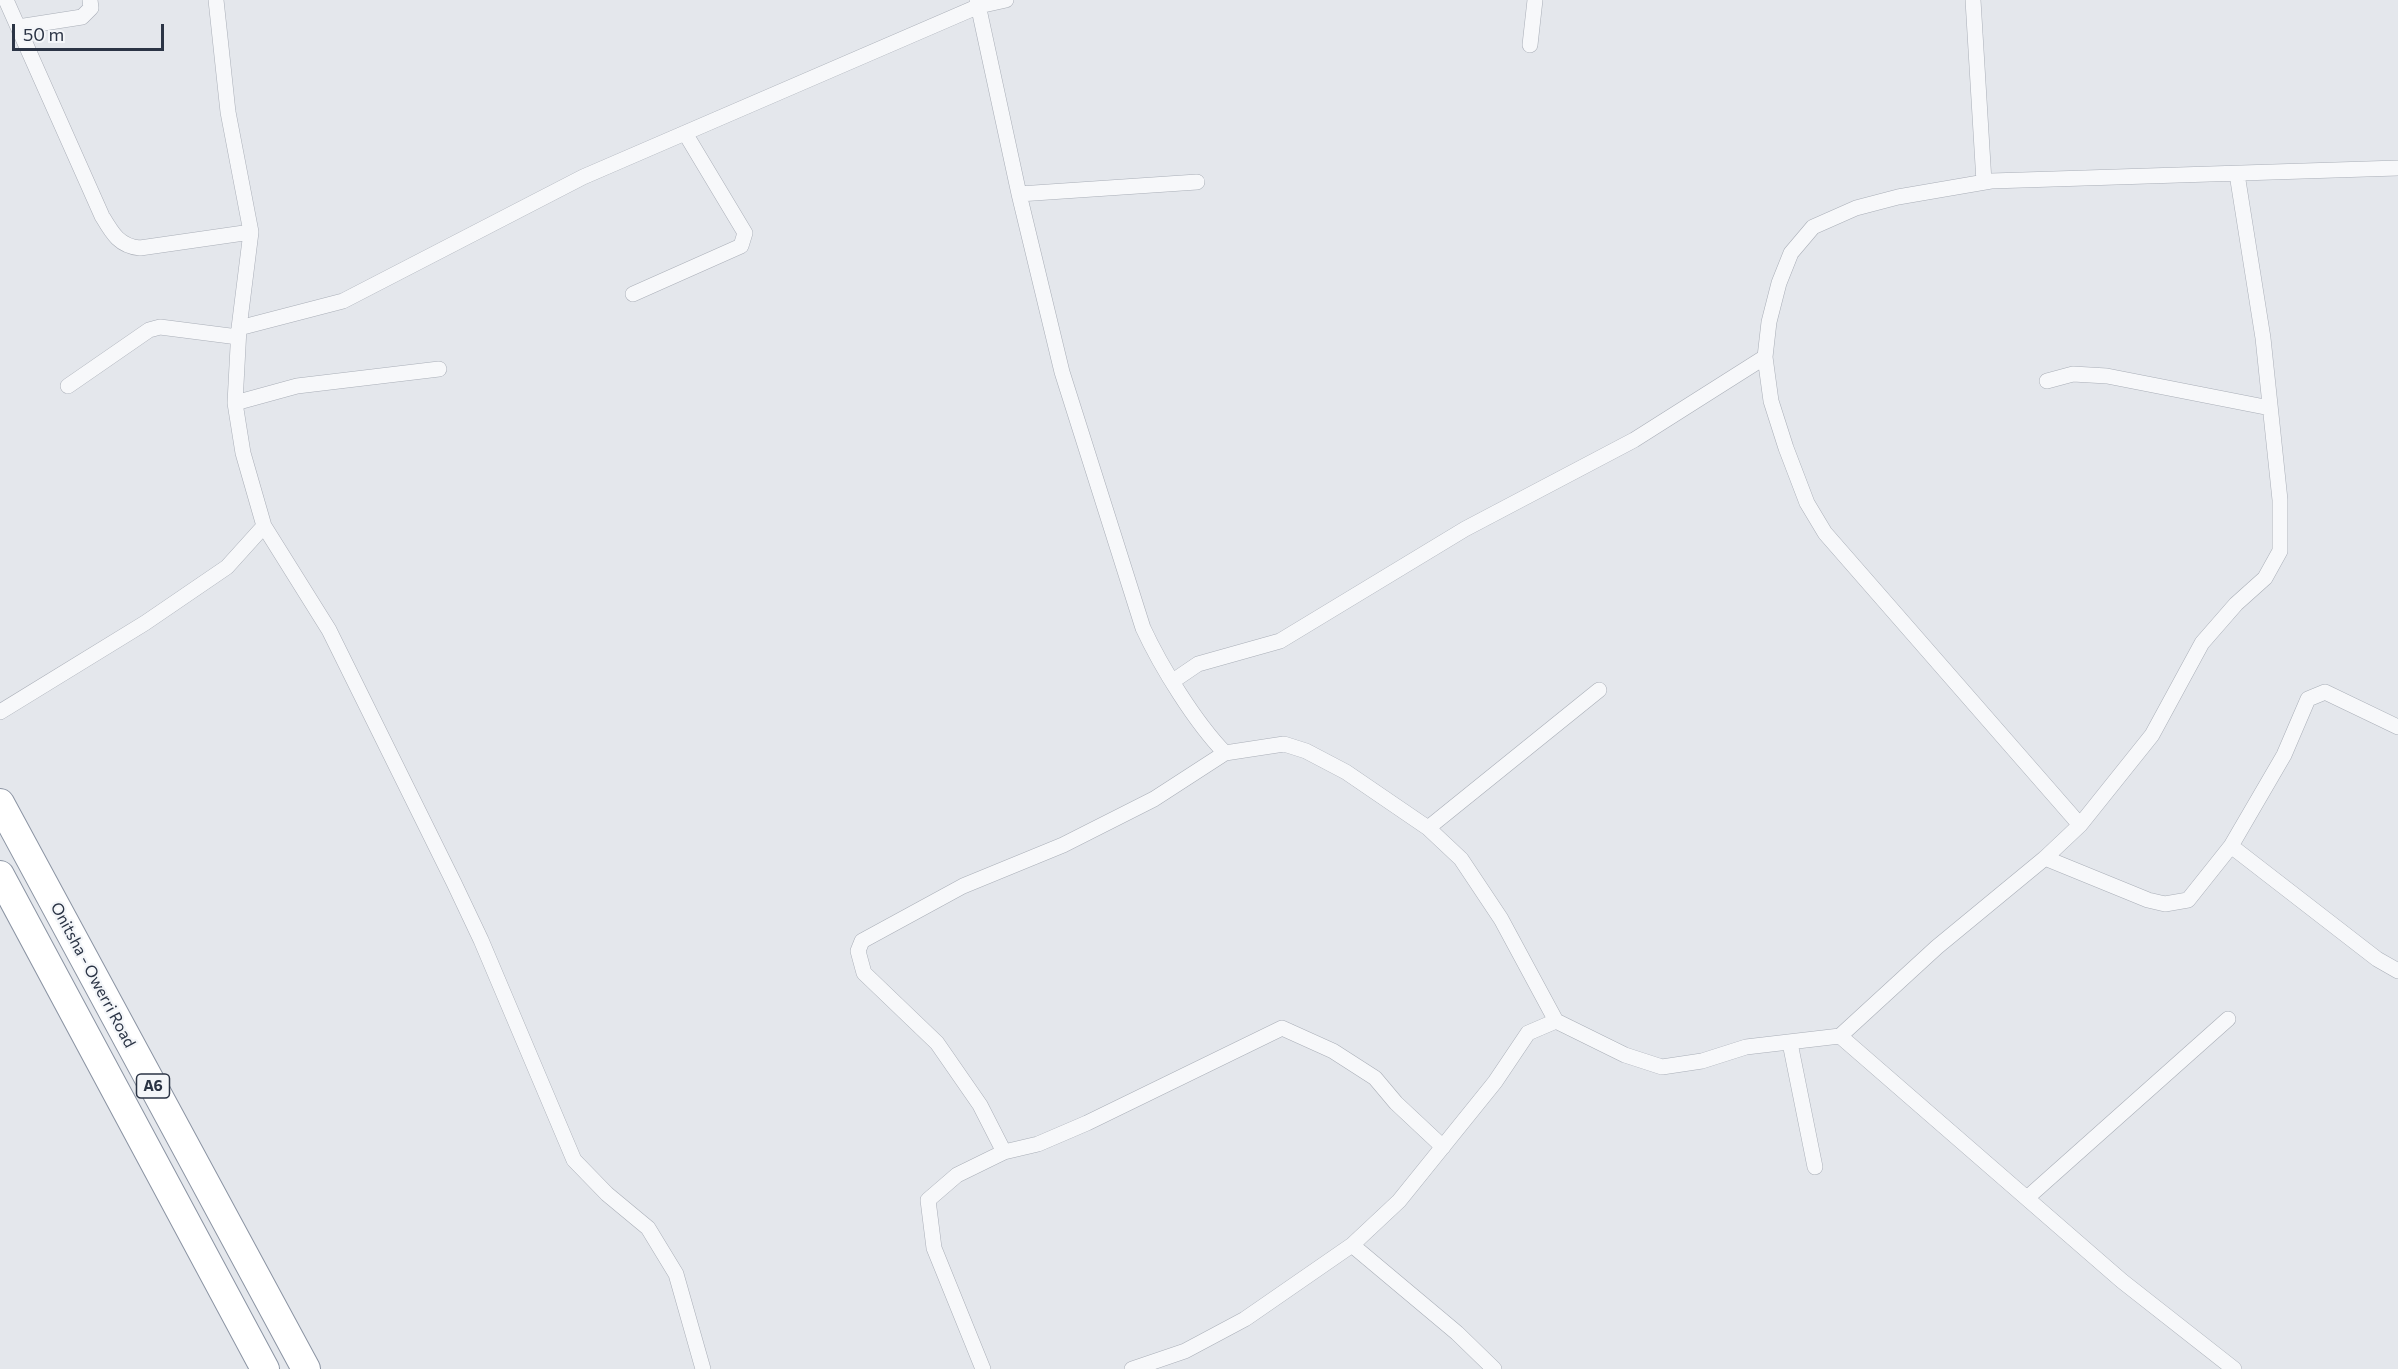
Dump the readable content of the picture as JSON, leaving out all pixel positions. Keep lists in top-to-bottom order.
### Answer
{
  "streets": {
    "highway": ["Onitsha - Owerri Road", "A6"]
  },
  "scale_bar": "50 m"
}
